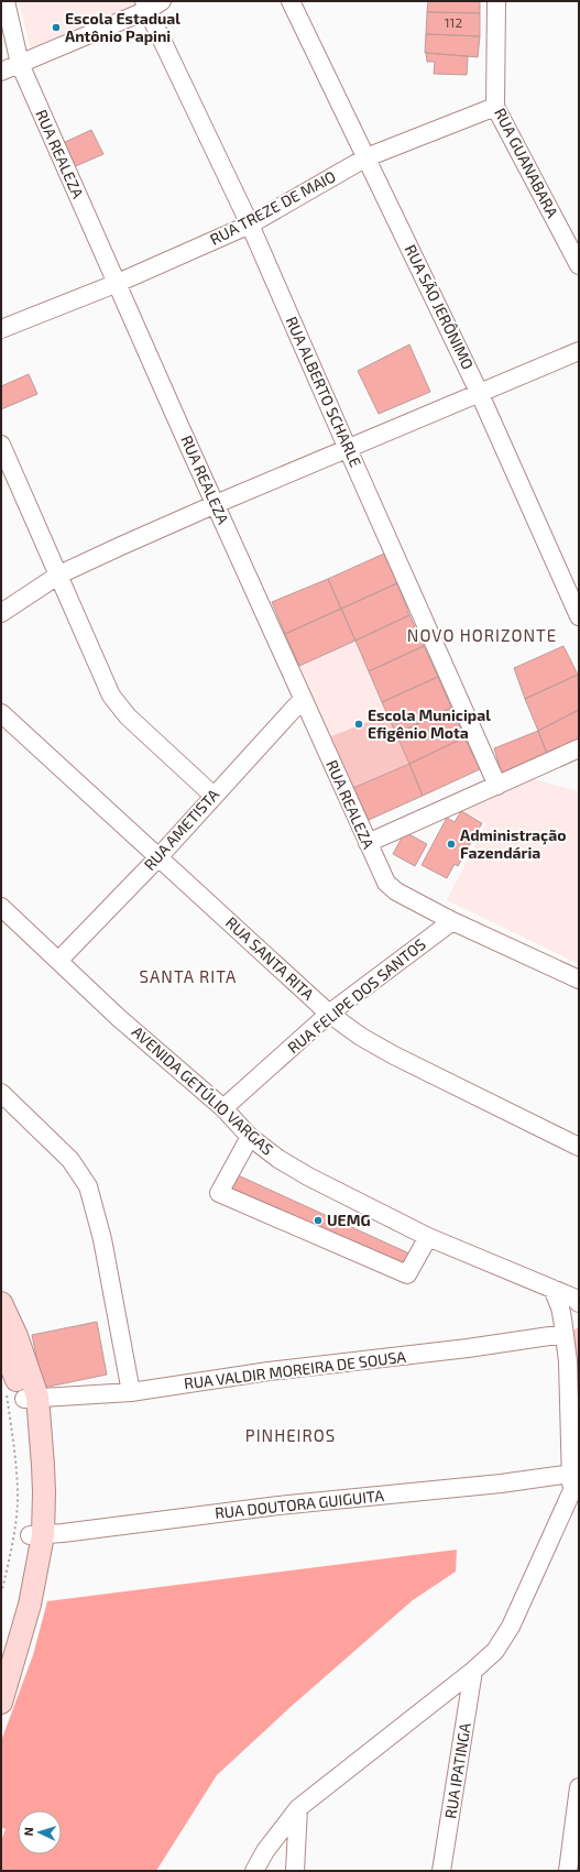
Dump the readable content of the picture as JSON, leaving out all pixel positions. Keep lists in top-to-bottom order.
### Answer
{
  "streets": {
    "street": [
      "RUA REALEZA",
      "RUA GUANABARA",
      "RUA TREZE DE MAIO",
      "RUA SÃO JERÔNIMO",
      "RUA ALBERTO SCHARLE",
      "RUA AMETISTA",
      "RUA SANTA RITA",
      "RUA FELIPE DOS SANTOS",
      "AVENIDA GETÚLIO VARGAS",
      "RUA VALDIR MOREIRA DE SOUSA",
      "RUA DOUTORA GUIGUITA",
      "RUA IPATINGA"
    ]
  },
  "crossings": [
    ["RUA REALEZA", "RUA TREZE DE MAIO"],
    ["RUA REALEZA", "RUA AMETISTA"],
    ["RUA REALEZA", "RUA FELIPE DOS SANTOS"],
    ["RUA GUANABARA", "RUA TREZE DE MAIO"],
    ["RUA TREZE DE MAIO", "RUA SÃO JERÔNIMO"],
    ["RUA TREZE DE MAIO", "RUA ALBERTO SCHARLE"],
    ["RUA AMETISTA", "RUA SANTA RITA"],
    ["RUA AMETISTA", "AVENIDA GETÚLIO VARGAS"],
    ["RUA SANTA RITA", "RUA FELIPE DOS SANTOS"],
    ["RUA FELIPE DOS SANTOS", "AVENIDA GETÚLIO VARGAS"]
  ],
  "districts": ["NOVO HORIZONTE", "SANTA RITA", "PINHEIROS"],
  "places": [
    "Escola Estadual Antônio Papini",
    "Escola Municipal Efigênio Mota",
    "Administração Fazendária",
    "UEMG"
  ],
  "house_numbers": ["112"],
  "north": "left"
}
